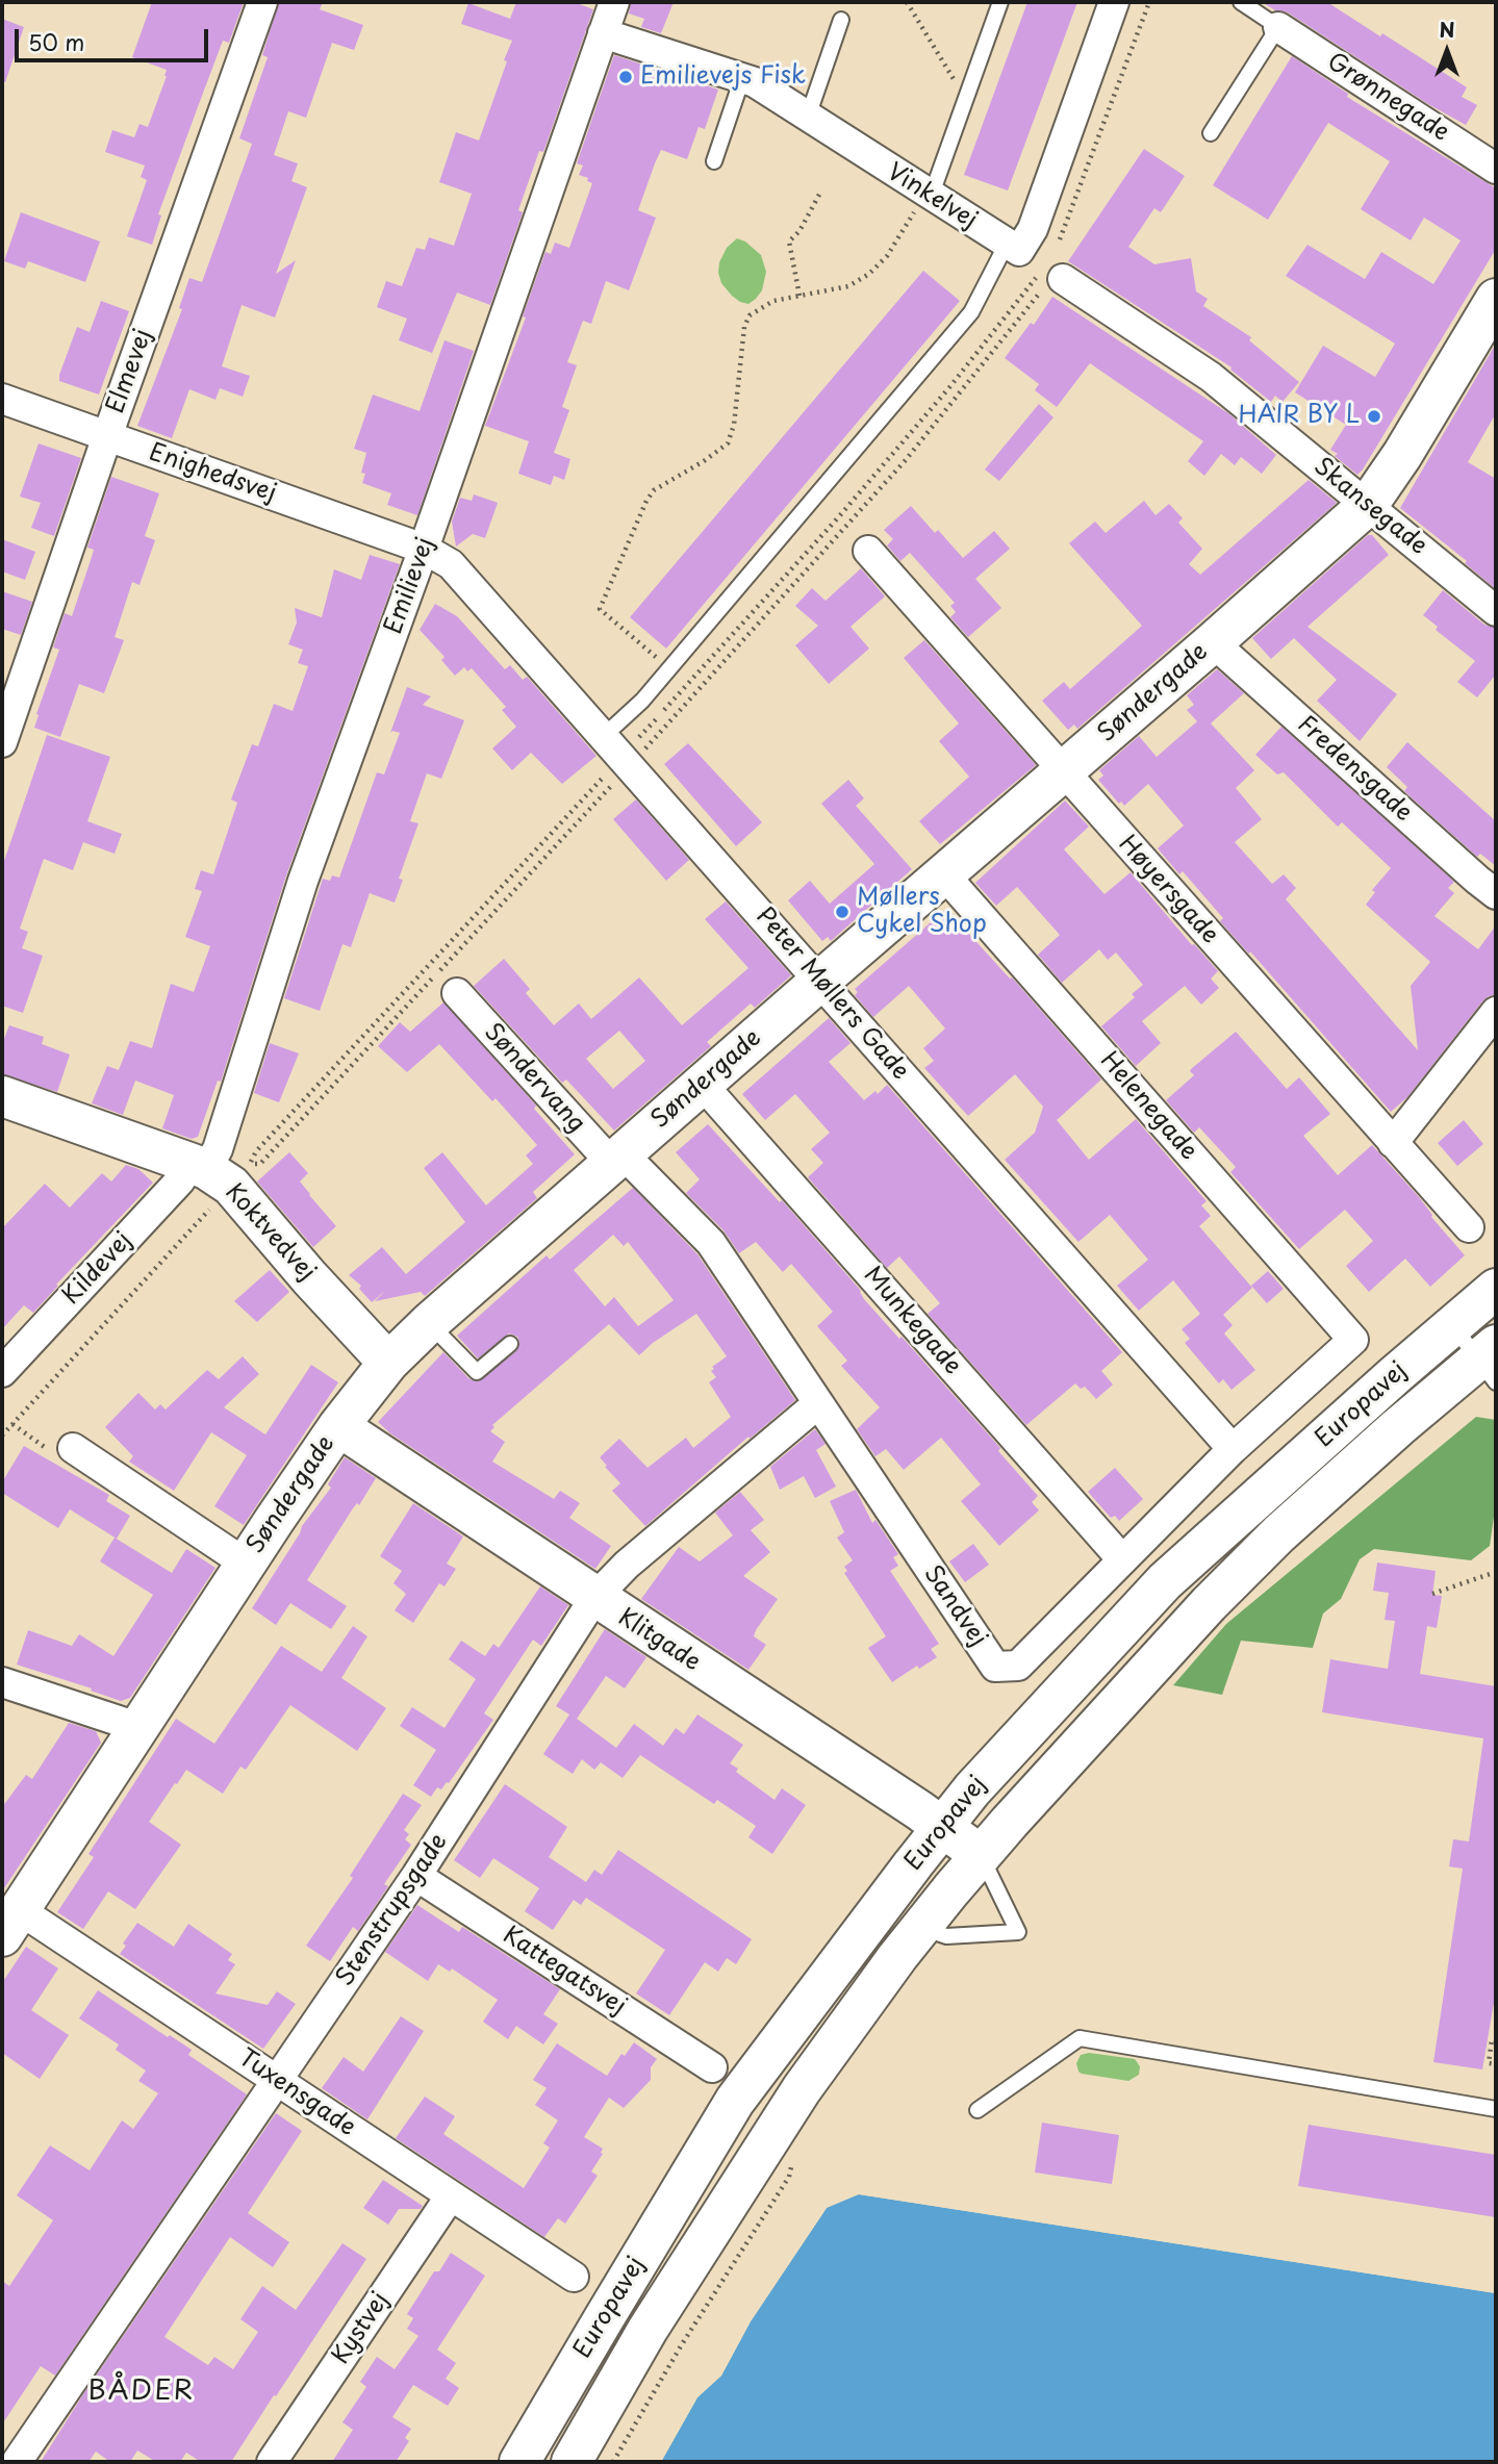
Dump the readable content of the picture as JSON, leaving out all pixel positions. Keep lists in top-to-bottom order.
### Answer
{
  "streets": {
    "street": [
      "Grønnegade",
      "Vinkelvej",
      "Elmevej",
      "Enighedsvej",
      "Skansegade",
      "Emilievej",
      "Søndergade",
      "Fredensgade",
      "Høyersgade",
      "Peter Møllers Gade",
      "Søndervang",
      "Helenegade",
      "Koktvedvej",
      "Kildevej",
      "Munkegade",
      "Europavej",
      "Sandvej",
      "Klitgade",
      "Stenstrupsgade",
      "Kattegatsvej",
      "Tuxensgade",
      "Kystvej"
    ]
  },
  "crossings": [
    ["Vinkelvej", "Emilievej"],
    ["Elmevej", "Enighedsvej"],
    ["Enighedsvej", "Emilievej"],
    ["Enighedsvej", "Peter Møllers Gade"],
    ["Skansegade", "Søndergade"],
    ["Emilievej", "Peter Møllers Gade"],
    ["Emilievej", "Koktvedvej"],
    ["Emilievej", "Kildevej"],
    ["Søndergade", "Fredensgade"],
    ["Søndergade", "Høyersgade"],
    ["Søndergade", "Peter Møllers Gade"],
    ["Søndergade", "Søndervang"],
    ["Søndergade", "Helenegade"],
    ["Søndergade", "Koktvedvej"],
    ["Søndergade", "Munkegade"],
    ["Søndergade", "Sandvej"],
    ["Søndergade", "Klitgade"],
    ["Søndergade", "Tuxensgade"],
    ["Peter Møllers Gade", "Sandvej"],
    ["Søndervang", "Sandvej"],
    ["Helenegade", "Sandvej"],
    ["Koktvedvej", "Kildevej"],
    ["Munkegade", "Sandvej"],
    ["Europavej", "Klitgade"],
    ["Sandvej", "Stenstrupsgade"],
    ["Klitgade", "Stenstrupsgade"],
    ["Stenstrupsgade", "Kattegatsvej"],
    ["Stenstrupsgade", "Tuxensgade"],
    ["Tuxensgade", "Kystvej"]
  ],
  "districts": ["BÅDER"],
  "places": ["Emilievejs Fisk", "HAIR BY L", "Møllers Cykel Shop"],
  "scale_bar": "50 m",
  "north": "top"
}
